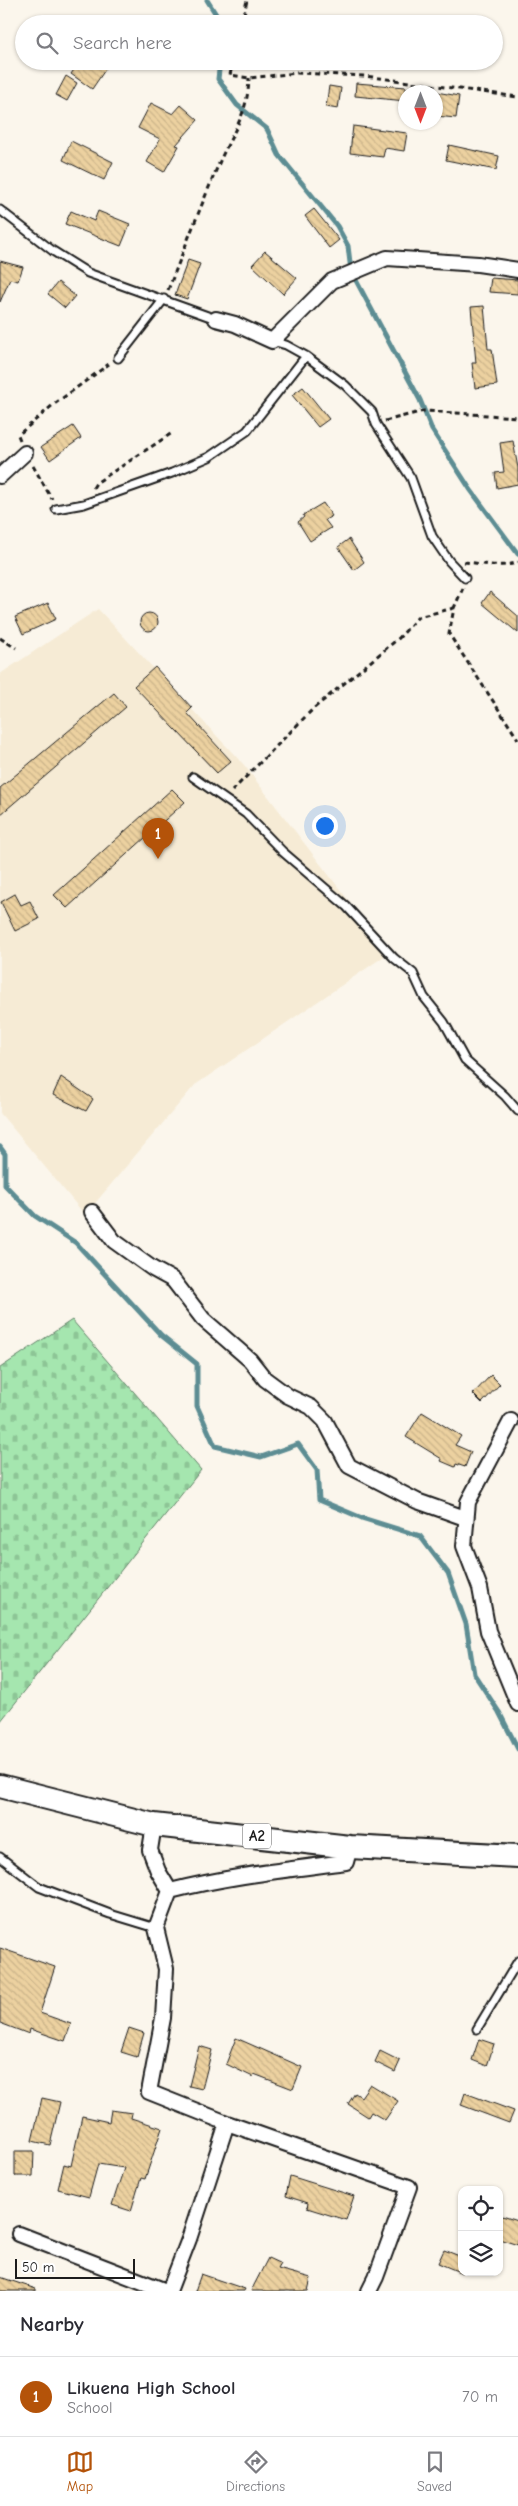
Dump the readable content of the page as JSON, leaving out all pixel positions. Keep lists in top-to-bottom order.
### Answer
{
  "streets": {
    "main road": ["A2"]
  },
  "scale_bar": "50 m",
  "north": "bottom",
  "page": {
    "search": "Search here",
    "pins": "1",
    "scale": "50 m",
    "heading": "Nearby",
    "list": [
      {
        "mark": "1",
        "name": "Likuena High School",
        "note": "School",
        "value": "70 m"
      }
    ],
    "nav": ["Map", "Directions", "Saved"]
  }
}
